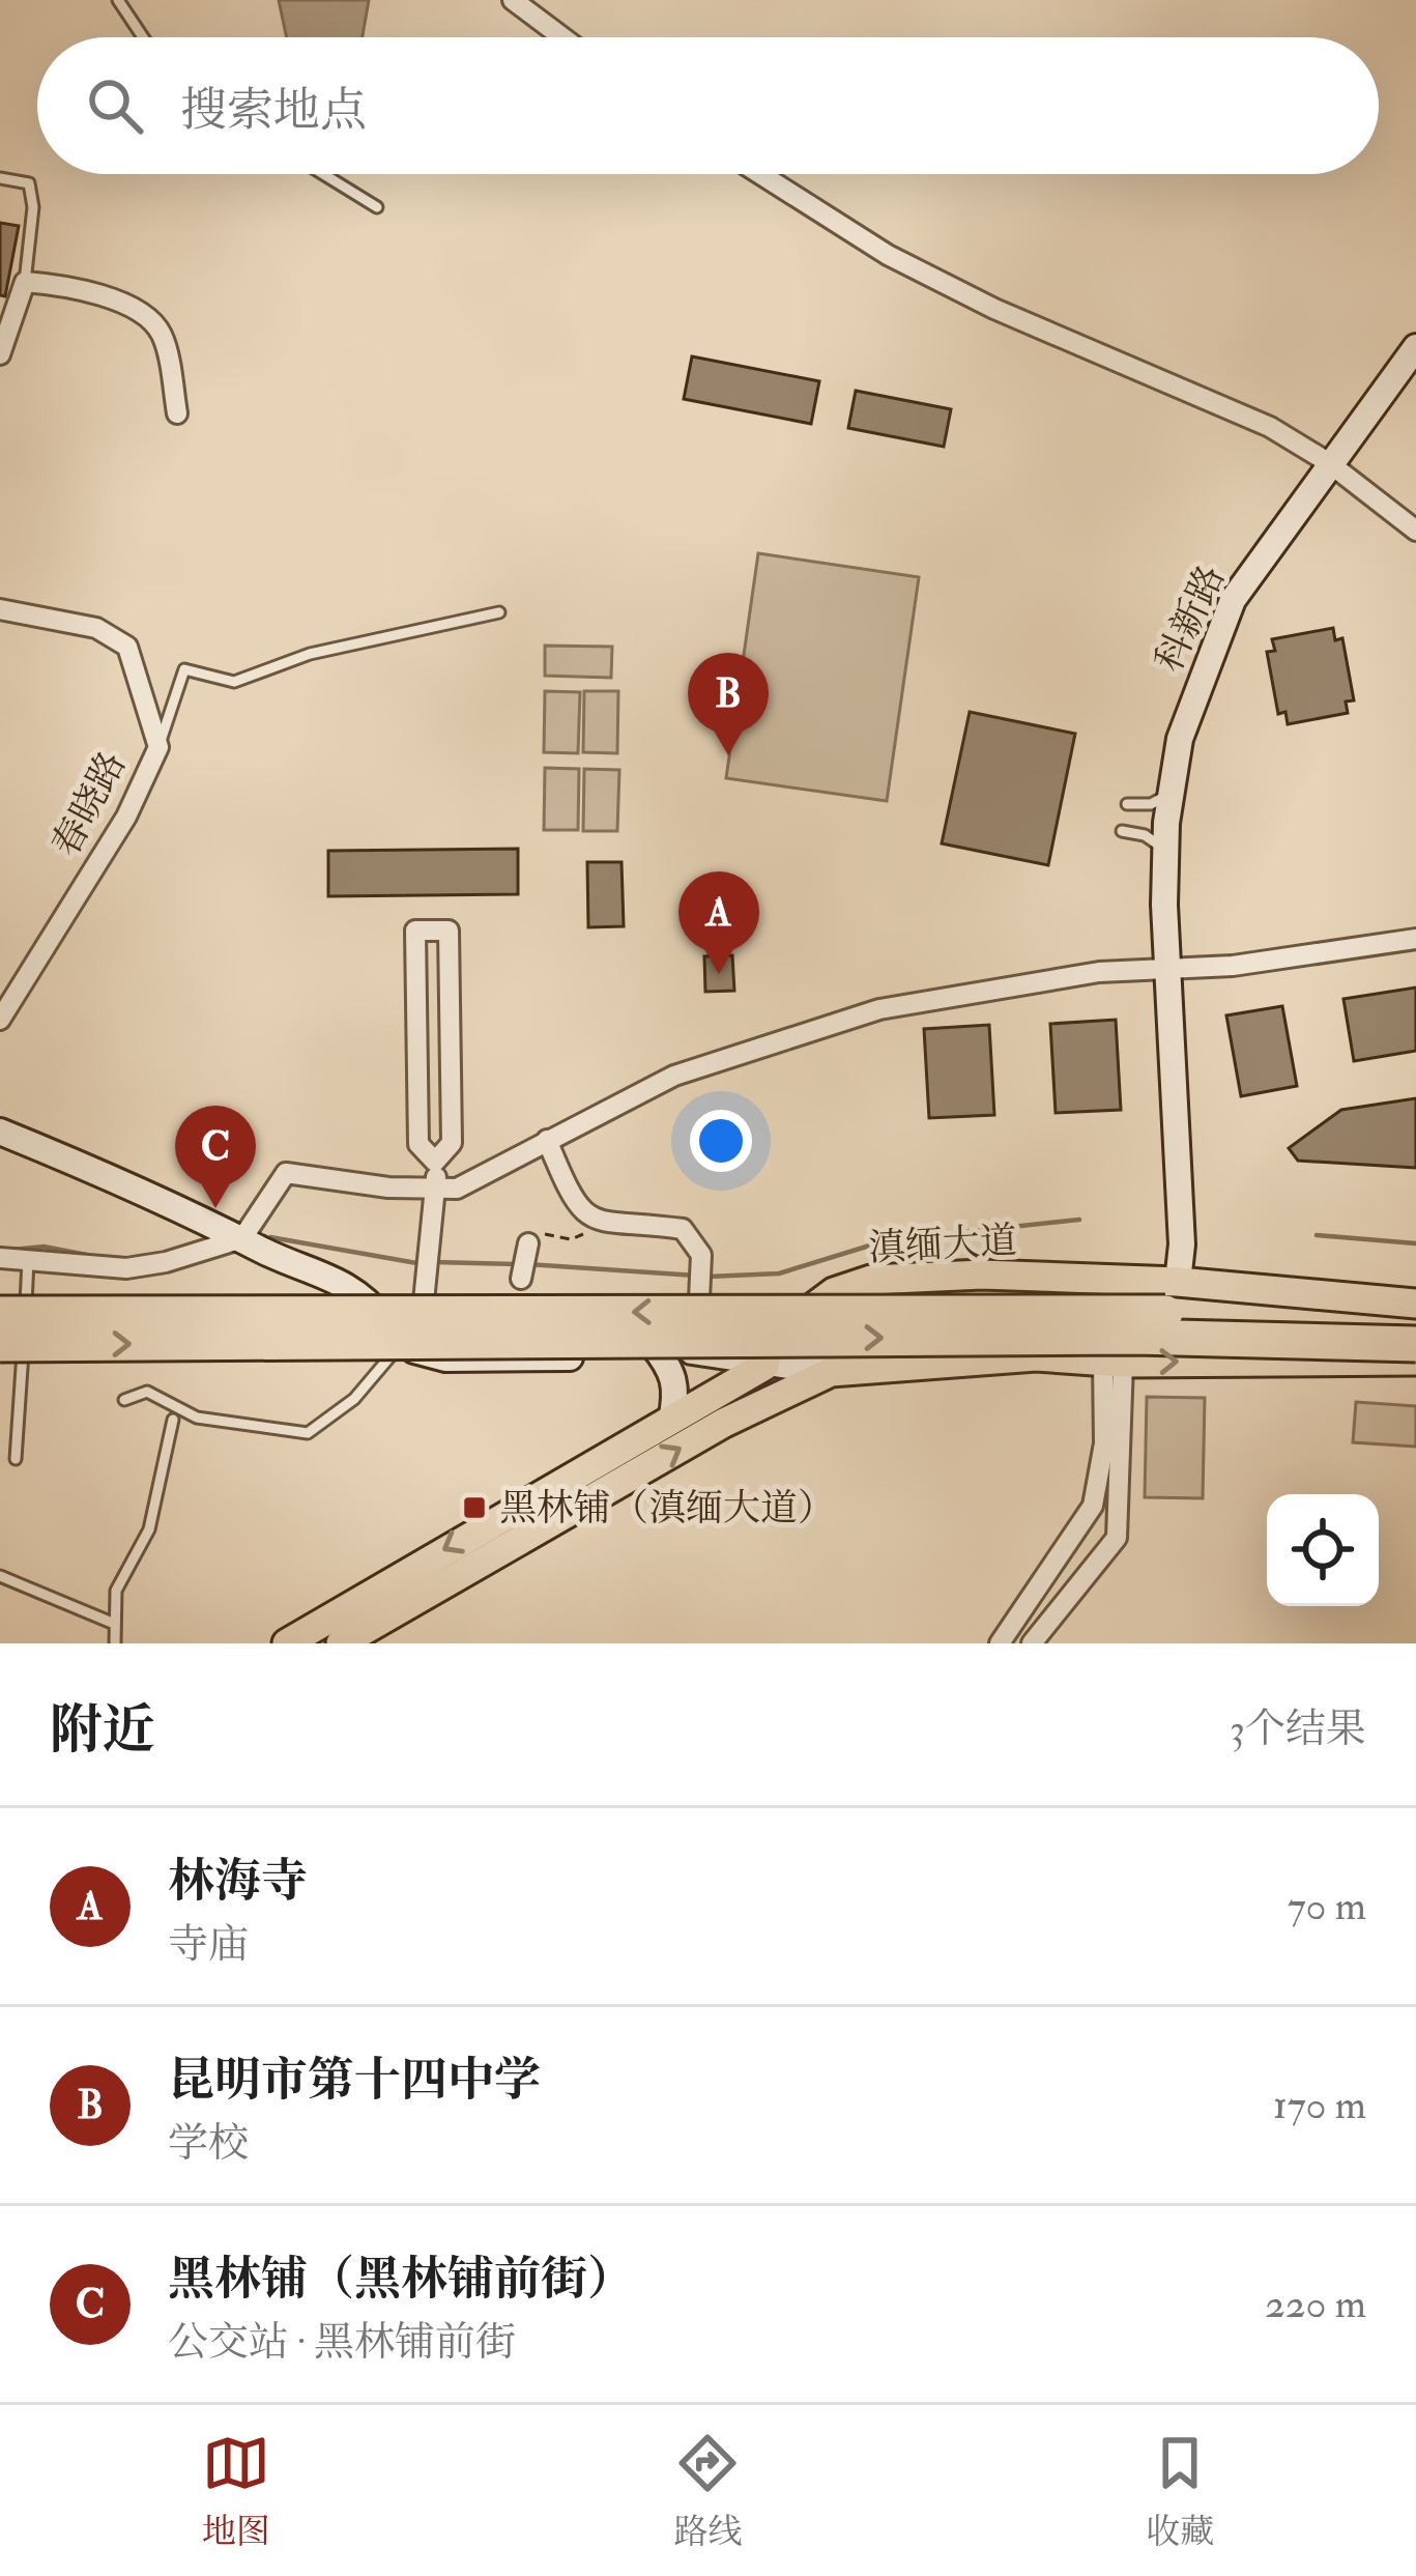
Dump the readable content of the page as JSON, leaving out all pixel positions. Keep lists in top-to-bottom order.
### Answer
{
  "streets": {
    "main road": ["滇缅大道"],
    "street": ["科新路", "春晓路"]
  },
  "crossings": [
    ["科新路", "滇缅大道"]
  ],
  "places": {
    "transit": ["黑林铺（滇缅大道）"]
  },
  "page": {
    "search": "搜索地点",
    "pins": ["B", "A", "C"],
    "heading": ["附近", "3个结果"],
    "list": [
      {
        "mark": "A",
        "name": "林海寺",
        "note": "寺庙",
        "value": "70 m"
      },
      {
        "mark": "B",
        "name": "昆明市第十四中学",
        "note": "学校",
        "value": "170 m"
      },
      {
        "mark": "C",
        "name": "黑林铺（黑林铺前街）",
        "note": "公交站 · 黑林铺前街",
        "value": "220 m"
      }
    ],
    "nav": ["地图", "路线", "收藏"]
  }
}
